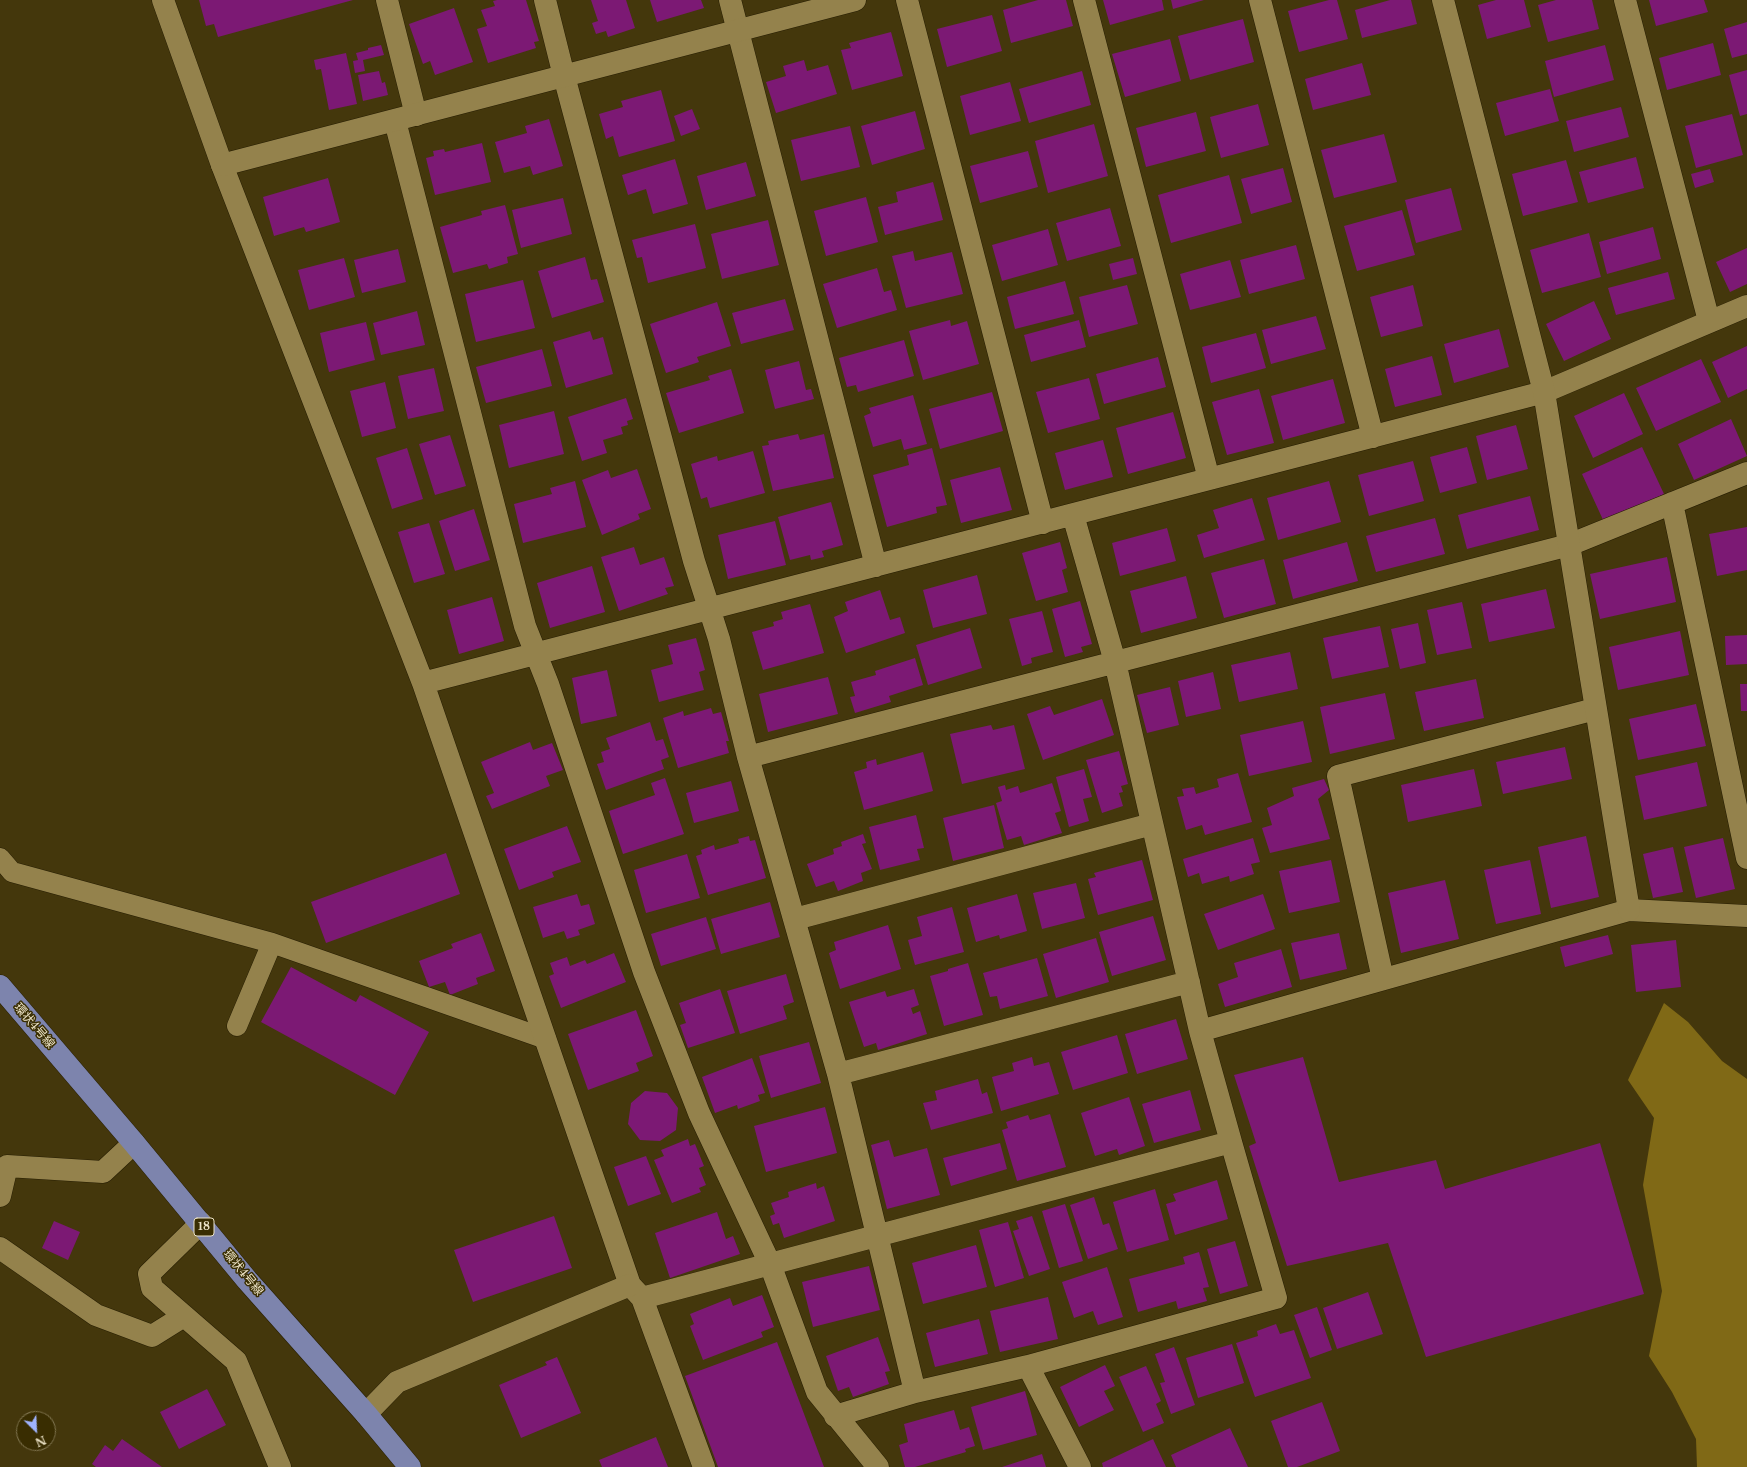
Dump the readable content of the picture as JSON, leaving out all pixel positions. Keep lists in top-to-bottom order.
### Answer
{
  "streets": {
    "main road": ["環状4号線", "18"]
  },
  "north": "bottom right"
}
